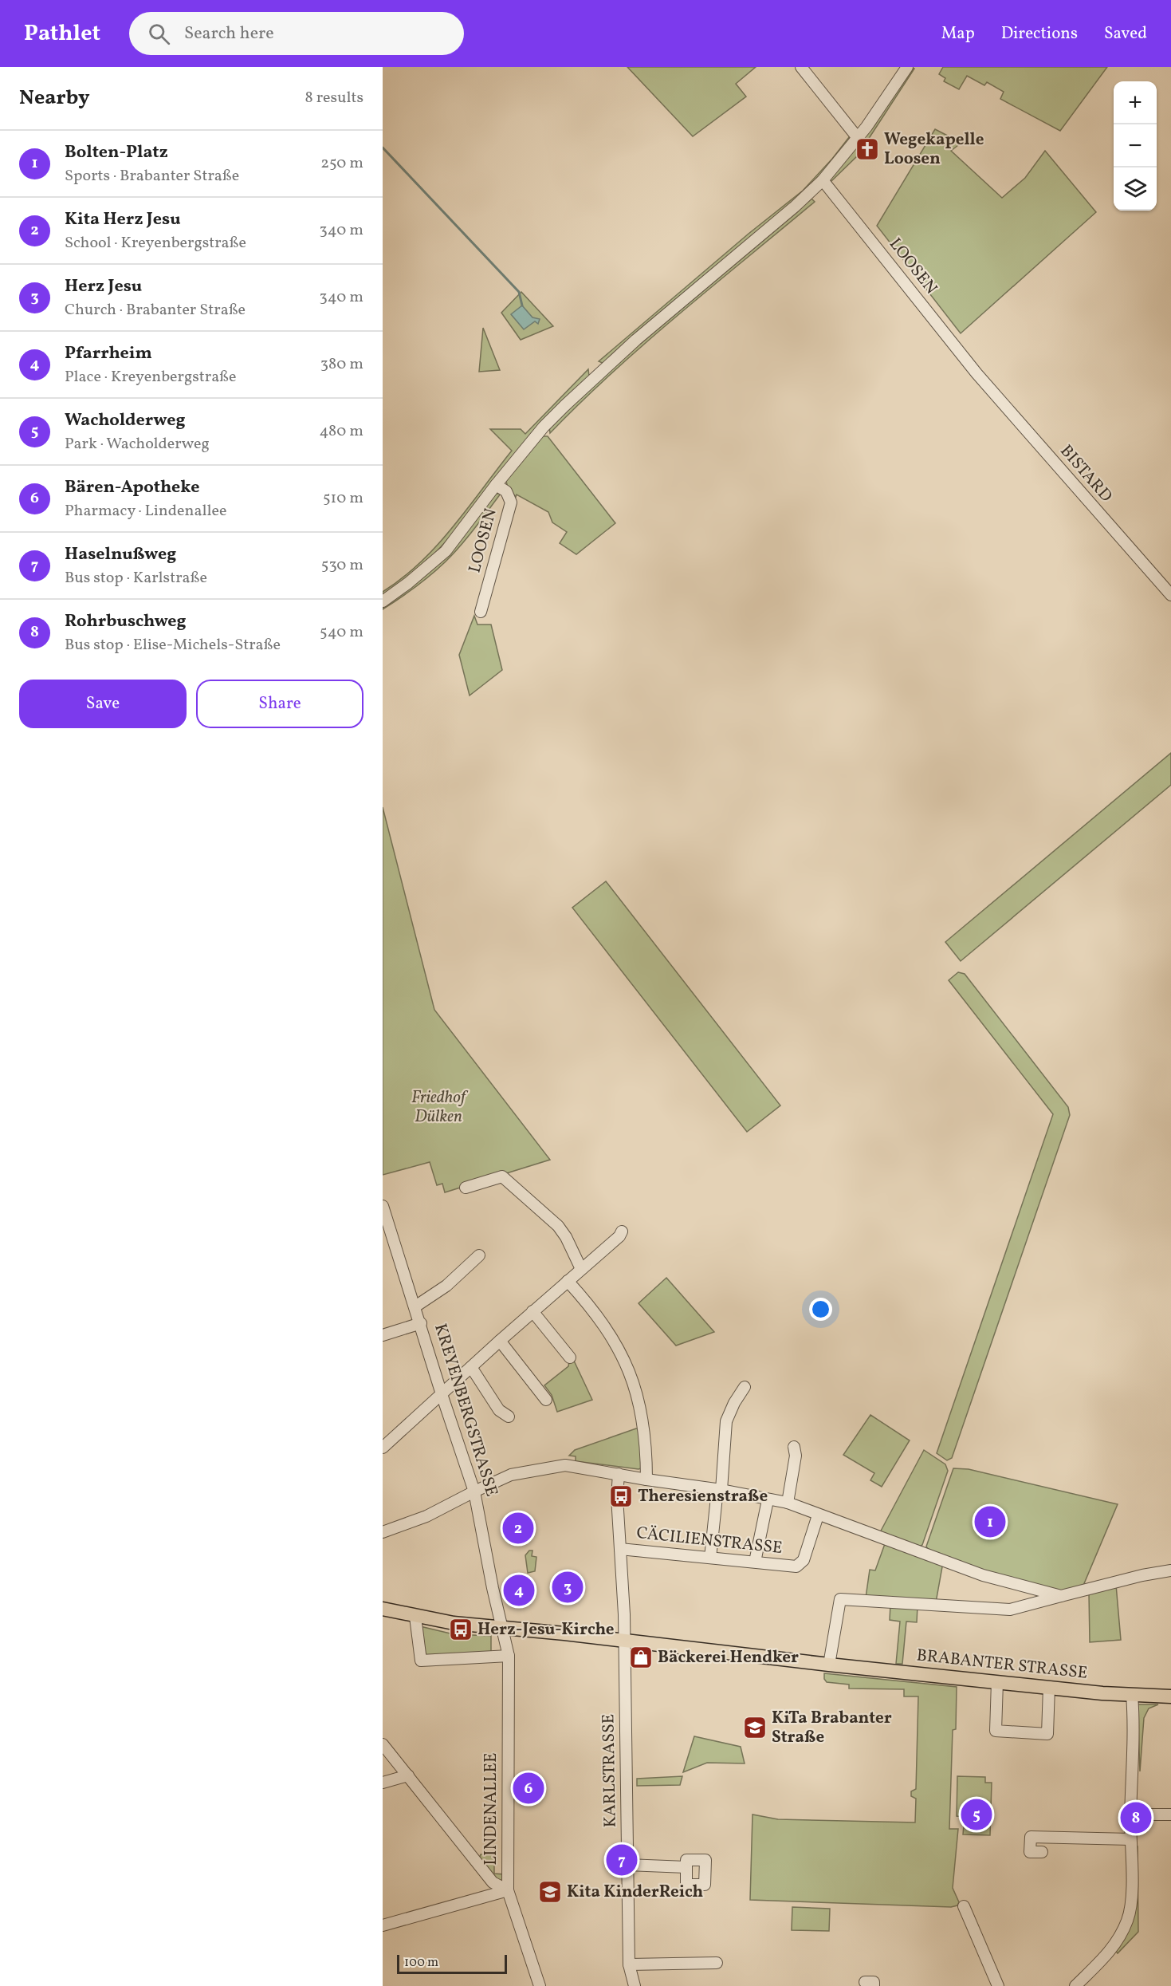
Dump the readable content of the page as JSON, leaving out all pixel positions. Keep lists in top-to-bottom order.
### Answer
{
  "streets": {
    "main road": ["BRABANTER STRASSE"],
    "street": [
      "LOOSEN",
      "BISTARD",
      "KREYENBERGSTRASSE",
      "CÄCILIENSTRASSE",
      "KARLSTRASSE",
      "LINDENALLEE"
    ]
  },
  "crossings": [
    ["LOOSEN", "BISTARD"],
    ["KREYENBERGSTRASSE", "BRABANTER STRASSE"],
    ["KREYENBERGSTRASSE", "LINDENALLEE"],
    ["BRABANTER STRASSE", "KARLSTRASSE"],
    ["BRABANTER STRASSE", "LINDENALLEE"]
  ],
  "parks": ["Friedhof Dülken"],
  "places": {
    "church": ["Wegekapelle Loosen"],
    "bus stop": ["Theresienstraße", "Herz-Jesu-Kirche"],
    "shop": ["Bäckerei Hendker"],
    "school or university": ["KiTa Brabanter Straße", "Kita KinderReich"]
  },
  "scale_bar": "100 m",
  "page": {
    "header": "Pathlet",
    "search": "Search here",
    "nav": ["Map", "Directions", "Saved"],
    "heading": ["Nearby", "8 results"],
    "map_buttons": ["+", "−"],
    "list": [
      {
        "mark": "1",
        "name": "Bolten-Platz",
        "note": "Sports · Brabanter Straße",
        "value": "250 m"
      },
      {
        "mark": "2",
        "name": "Kita Herz Jesu",
        "note": "School · Kreyenbergstraße",
        "value": "340 m"
      },
      {
        "mark": "3",
        "name": "Herz Jesu",
        "note": "Church · Brabanter Straße",
        "value": "340 m"
      },
      {
        "mark": "4",
        "name": "Pfarrheim",
        "note": "Place · Kreyenbergstraße",
        "value": "380 m"
      },
      {
        "mark": "5",
        "name": "Wacholderweg",
        "note": "Park · Wacholderweg",
        "value": "480 m"
      },
      {
        "mark": "6",
        "name": "Bären-Apotheke",
        "note": "Pharmacy · Lindenallee",
        "value": "510 m"
      },
      {
        "mark": "7",
        "name": "Haselnußweg",
        "note": "Bus stop · Karlstraße",
        "value": "530 m"
      },
      {
        "mark": "8",
        "name": "Rohrbuschweg",
        "note": "Bus stop · Elise-Michels-Straße",
        "value": "540 m"
      }
    ],
    "buttons": ["Save", "Share"],
    "pins": [
      "1",
      "2",
      "3",
      "4",
      "6",
      "5",
      "8",
      "7"
    ],
    "scale": "100 m"
  }
}
